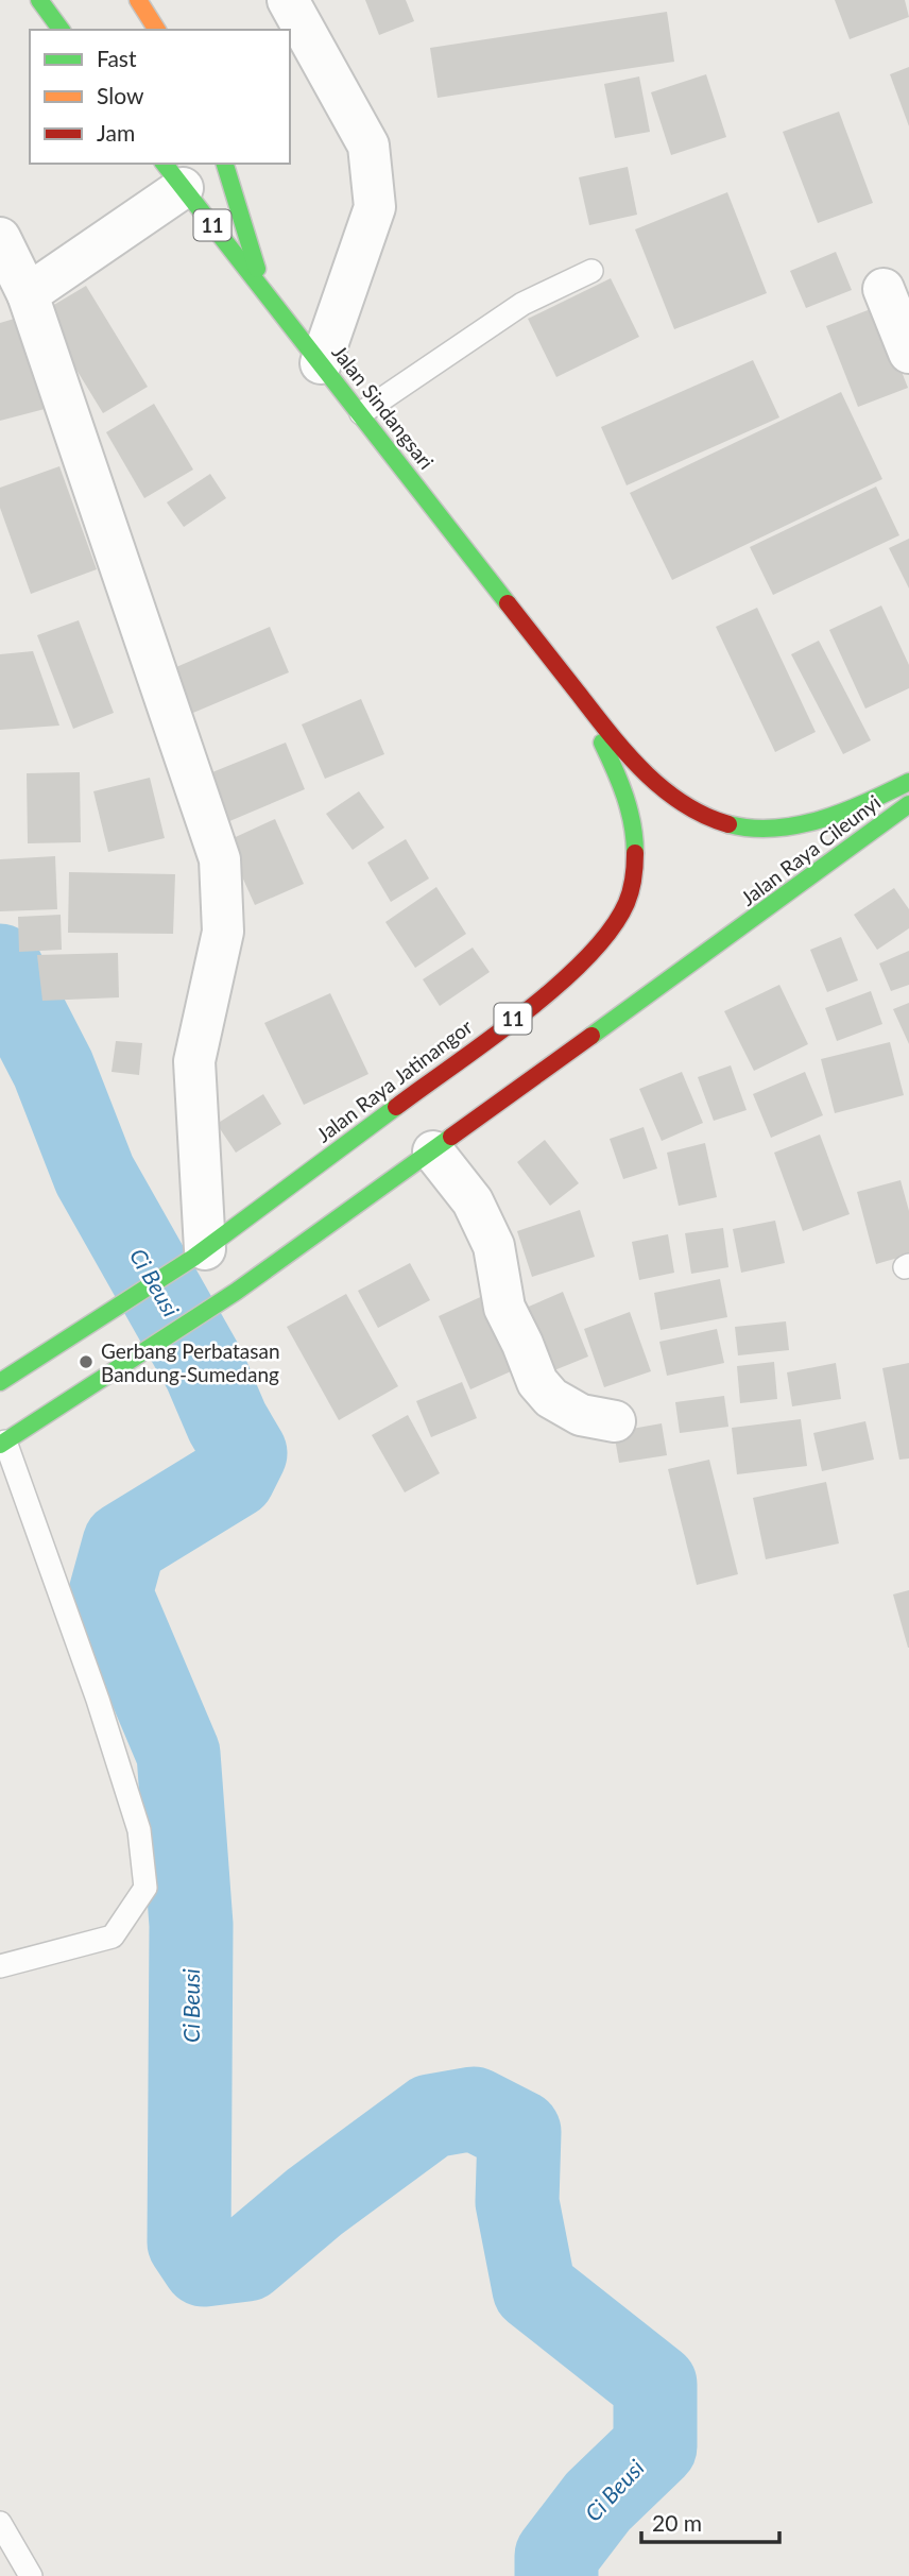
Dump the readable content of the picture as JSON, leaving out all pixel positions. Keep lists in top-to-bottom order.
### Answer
{
  "streets": {
    "highway": [
      "11",
      "Jalan Sindangsari",
      "Jalan Raya Cileunyi",
      "Jalan Raya Jatinangor"
    ]
  },
  "crossings": [
    ["11", "Jalan Sindangsari"],
    ["11", "Jalan Raya Jatinangor"],
    ["Jalan Sindangsari", "Jalan Raya Jatinangor"]
  ],
  "water": ["Ci Beusi"],
  "places": ["Gerbang Perbatasan Bandung-Sumedang"],
  "legend": ["Fast", "Slow", "Jam"],
  "scale_bar": "20 m"
}
